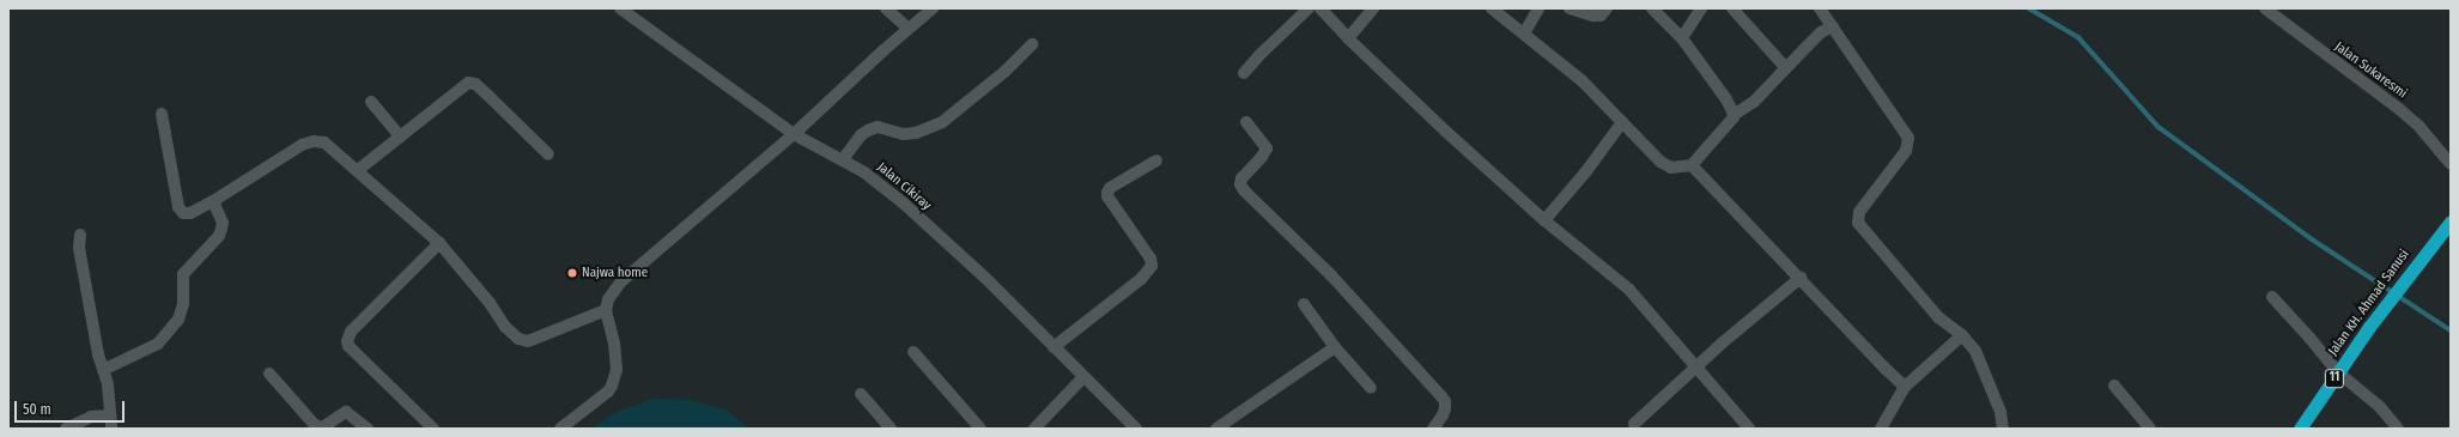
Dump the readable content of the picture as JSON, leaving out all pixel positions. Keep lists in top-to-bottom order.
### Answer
{
  "streets": {
    "highway": ["Jalan KH. Ahmad Sanusi", "11"],
    "street": ["Jalan Sukaresmi", "Jalan Cikiray"]
  },
  "places": ["Najwa home"],
  "scale_bar": "50 m"
}
